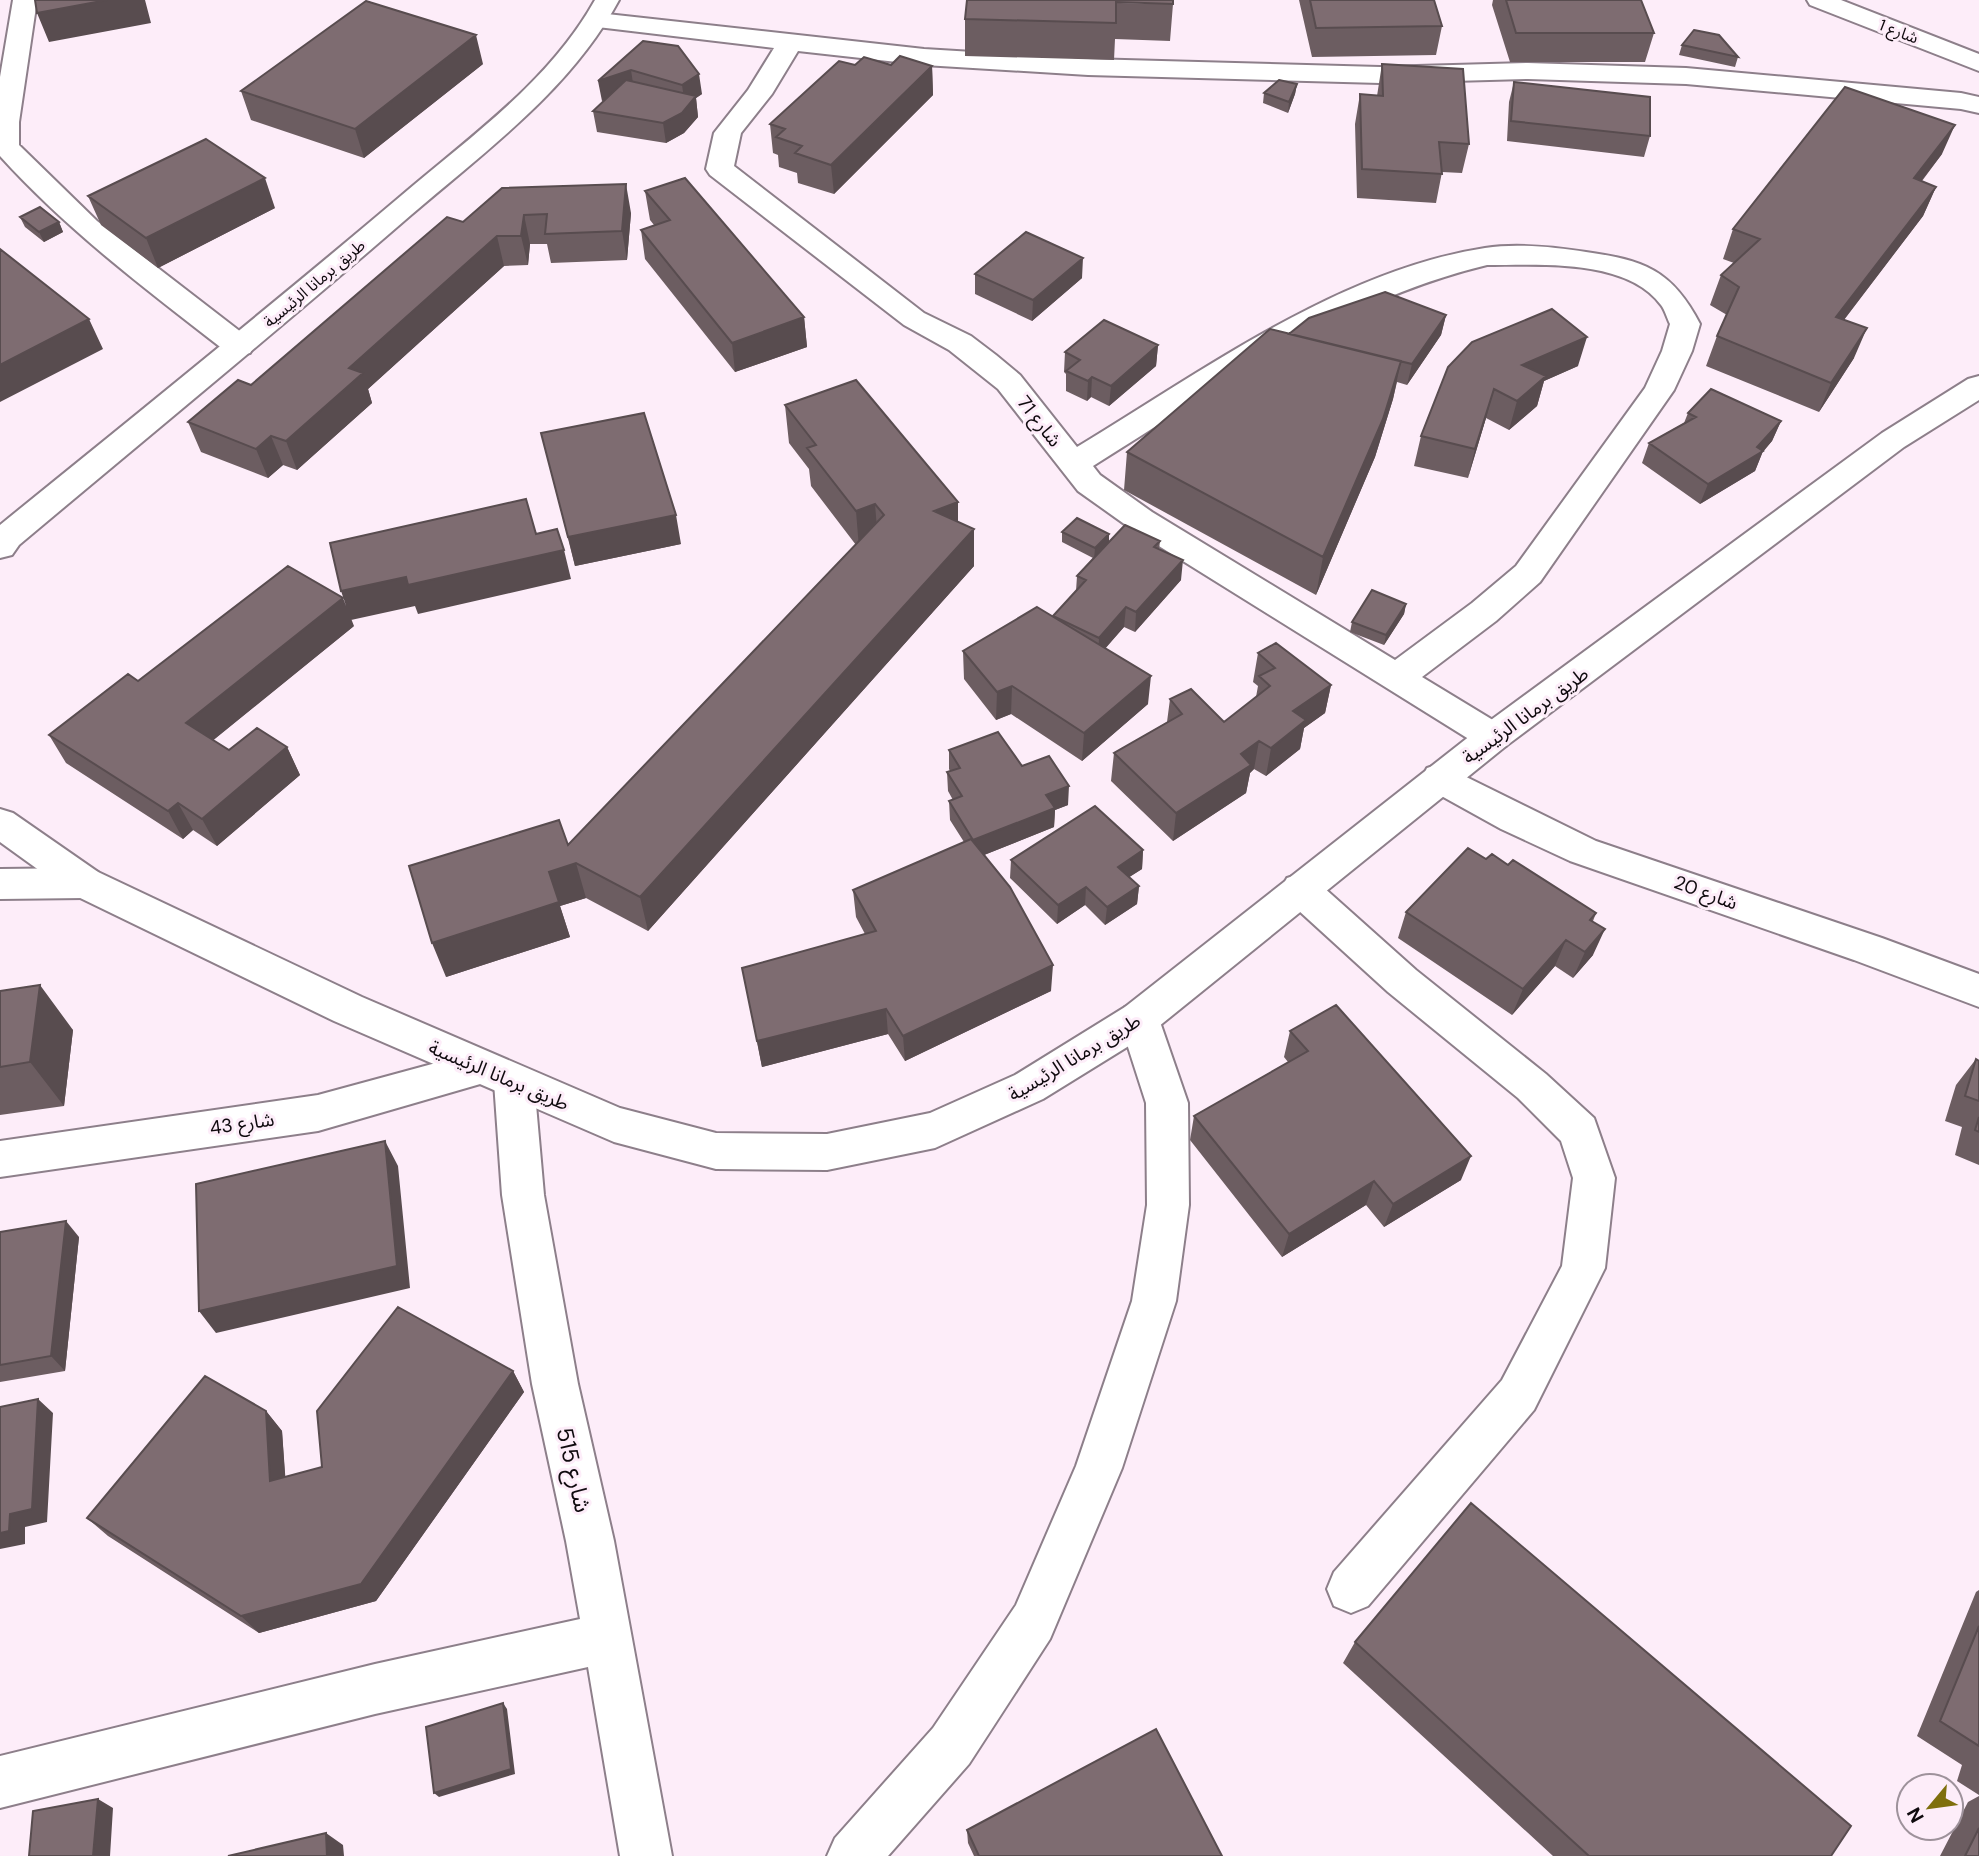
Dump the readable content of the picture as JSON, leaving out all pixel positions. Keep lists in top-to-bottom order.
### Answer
{
  "streets": {
    "street": [
      "شارع 1",
      "طريق برمانا الرئيسية",
      "شارع 71",
      "شارع 20",
      "شارع 43",
      "شارع 515"
    ]
  },
  "crossings": [
    ["طريق برمانا الرئيسية", "شارع 71"],
    ["طريق برمانا الرئيسية", "شارع 20"],
    ["طريق برمانا الرئيسية", "شارع 43"],
    ["طريق برمانا الرئيسية", "شارع 515"],
    ["شارع 43", "شارع 515"]
  ],
  "north": "bottom left"
}
